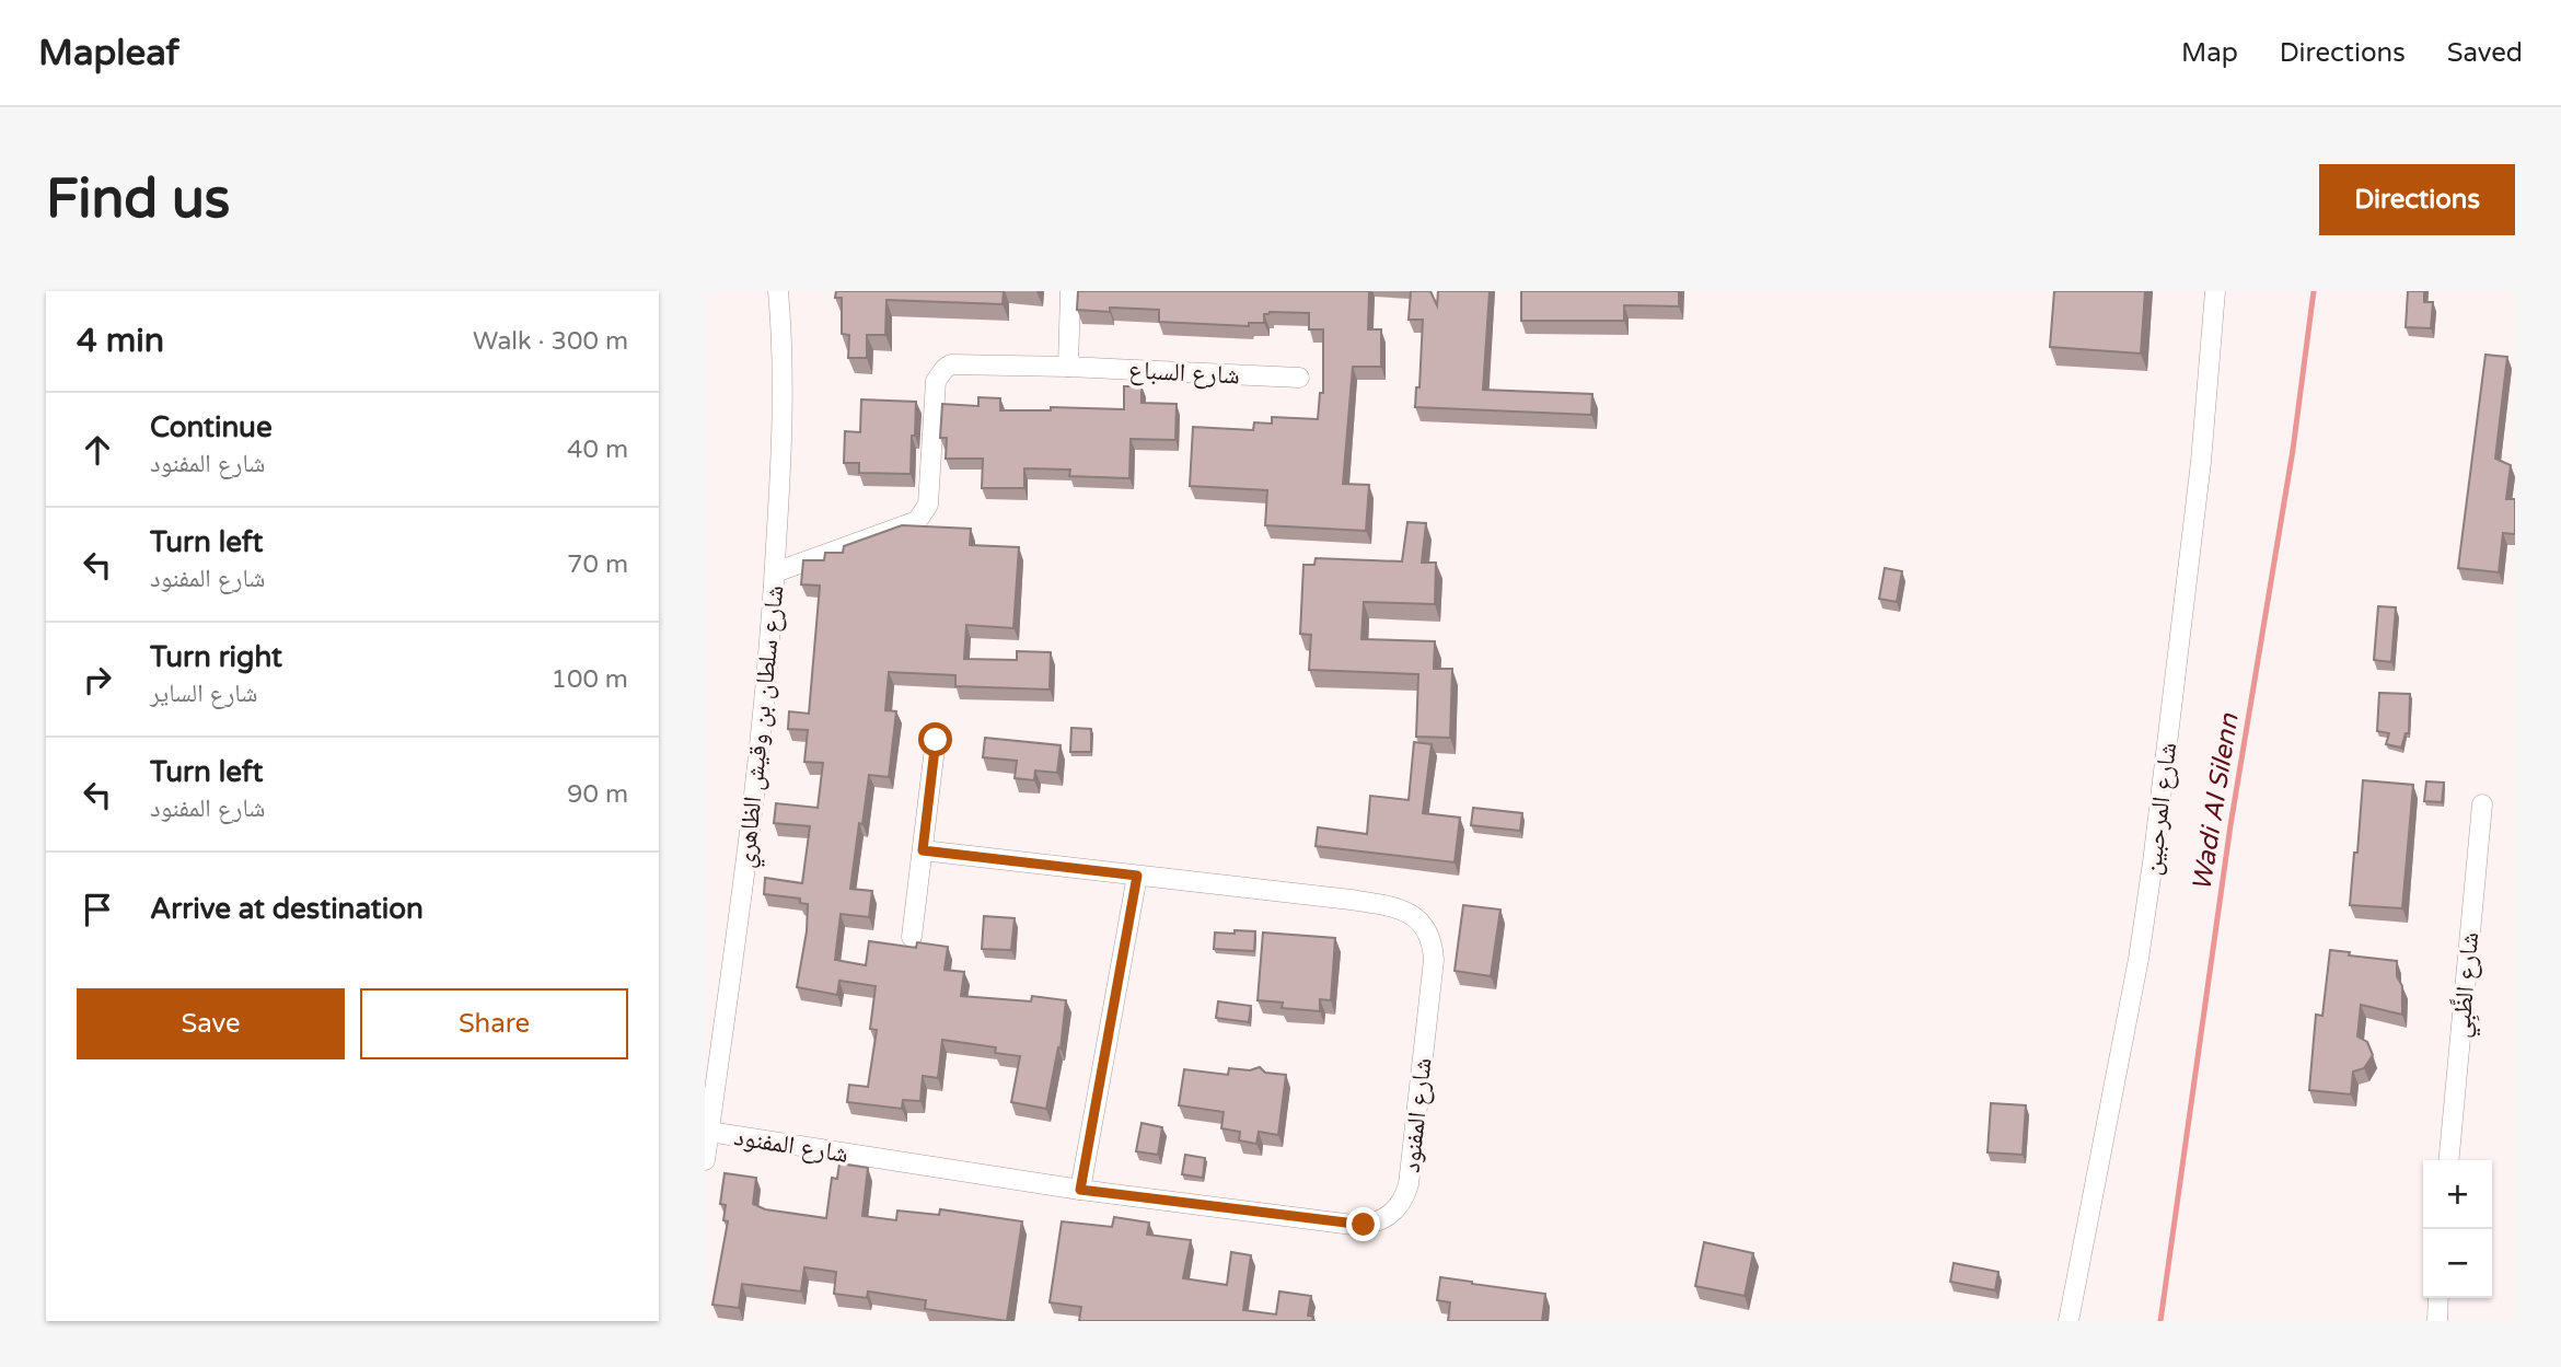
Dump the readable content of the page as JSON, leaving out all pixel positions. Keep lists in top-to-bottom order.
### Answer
{
  "streets": {
    "street": [
      "شارع السباع",
      "شارع سلطان بن وقيش الظاهري",
      "شارع المرحبين",
      "شارع الظَّبِي",
      "شارع المفنود"
    ]
  },
  "crossings": [
    ["شارع السباع", "شارع سلطان بن وقيش الظاهري"],
    ["شارع سلطان بن وقيش الظاهري", "شارع المفنود"]
  ],
  "water": ["Wadi Al Silenn"],
  "page": {
    "header": "Mapleaf",
    "nav": ["Map", "Directions", "Saved"],
    "buttons": [
      "Directions",
      ["Save", "Share"]
    ],
    "title": "Find us",
    "heading": ["4 min", "Walk · 300 m"],
    "list": [
      ["Continue", "شارع المفنود", "40 m"],
      ["Turn left", "شارع المفنود", "70 m"],
      ["Turn right", "شارع الساير", "100 m"],
      ["Turn left", "شارع المفنود", "90 m"],
      "Arrive at destination"
    ],
    "map_buttons": ["+", "−"]
  }
}
